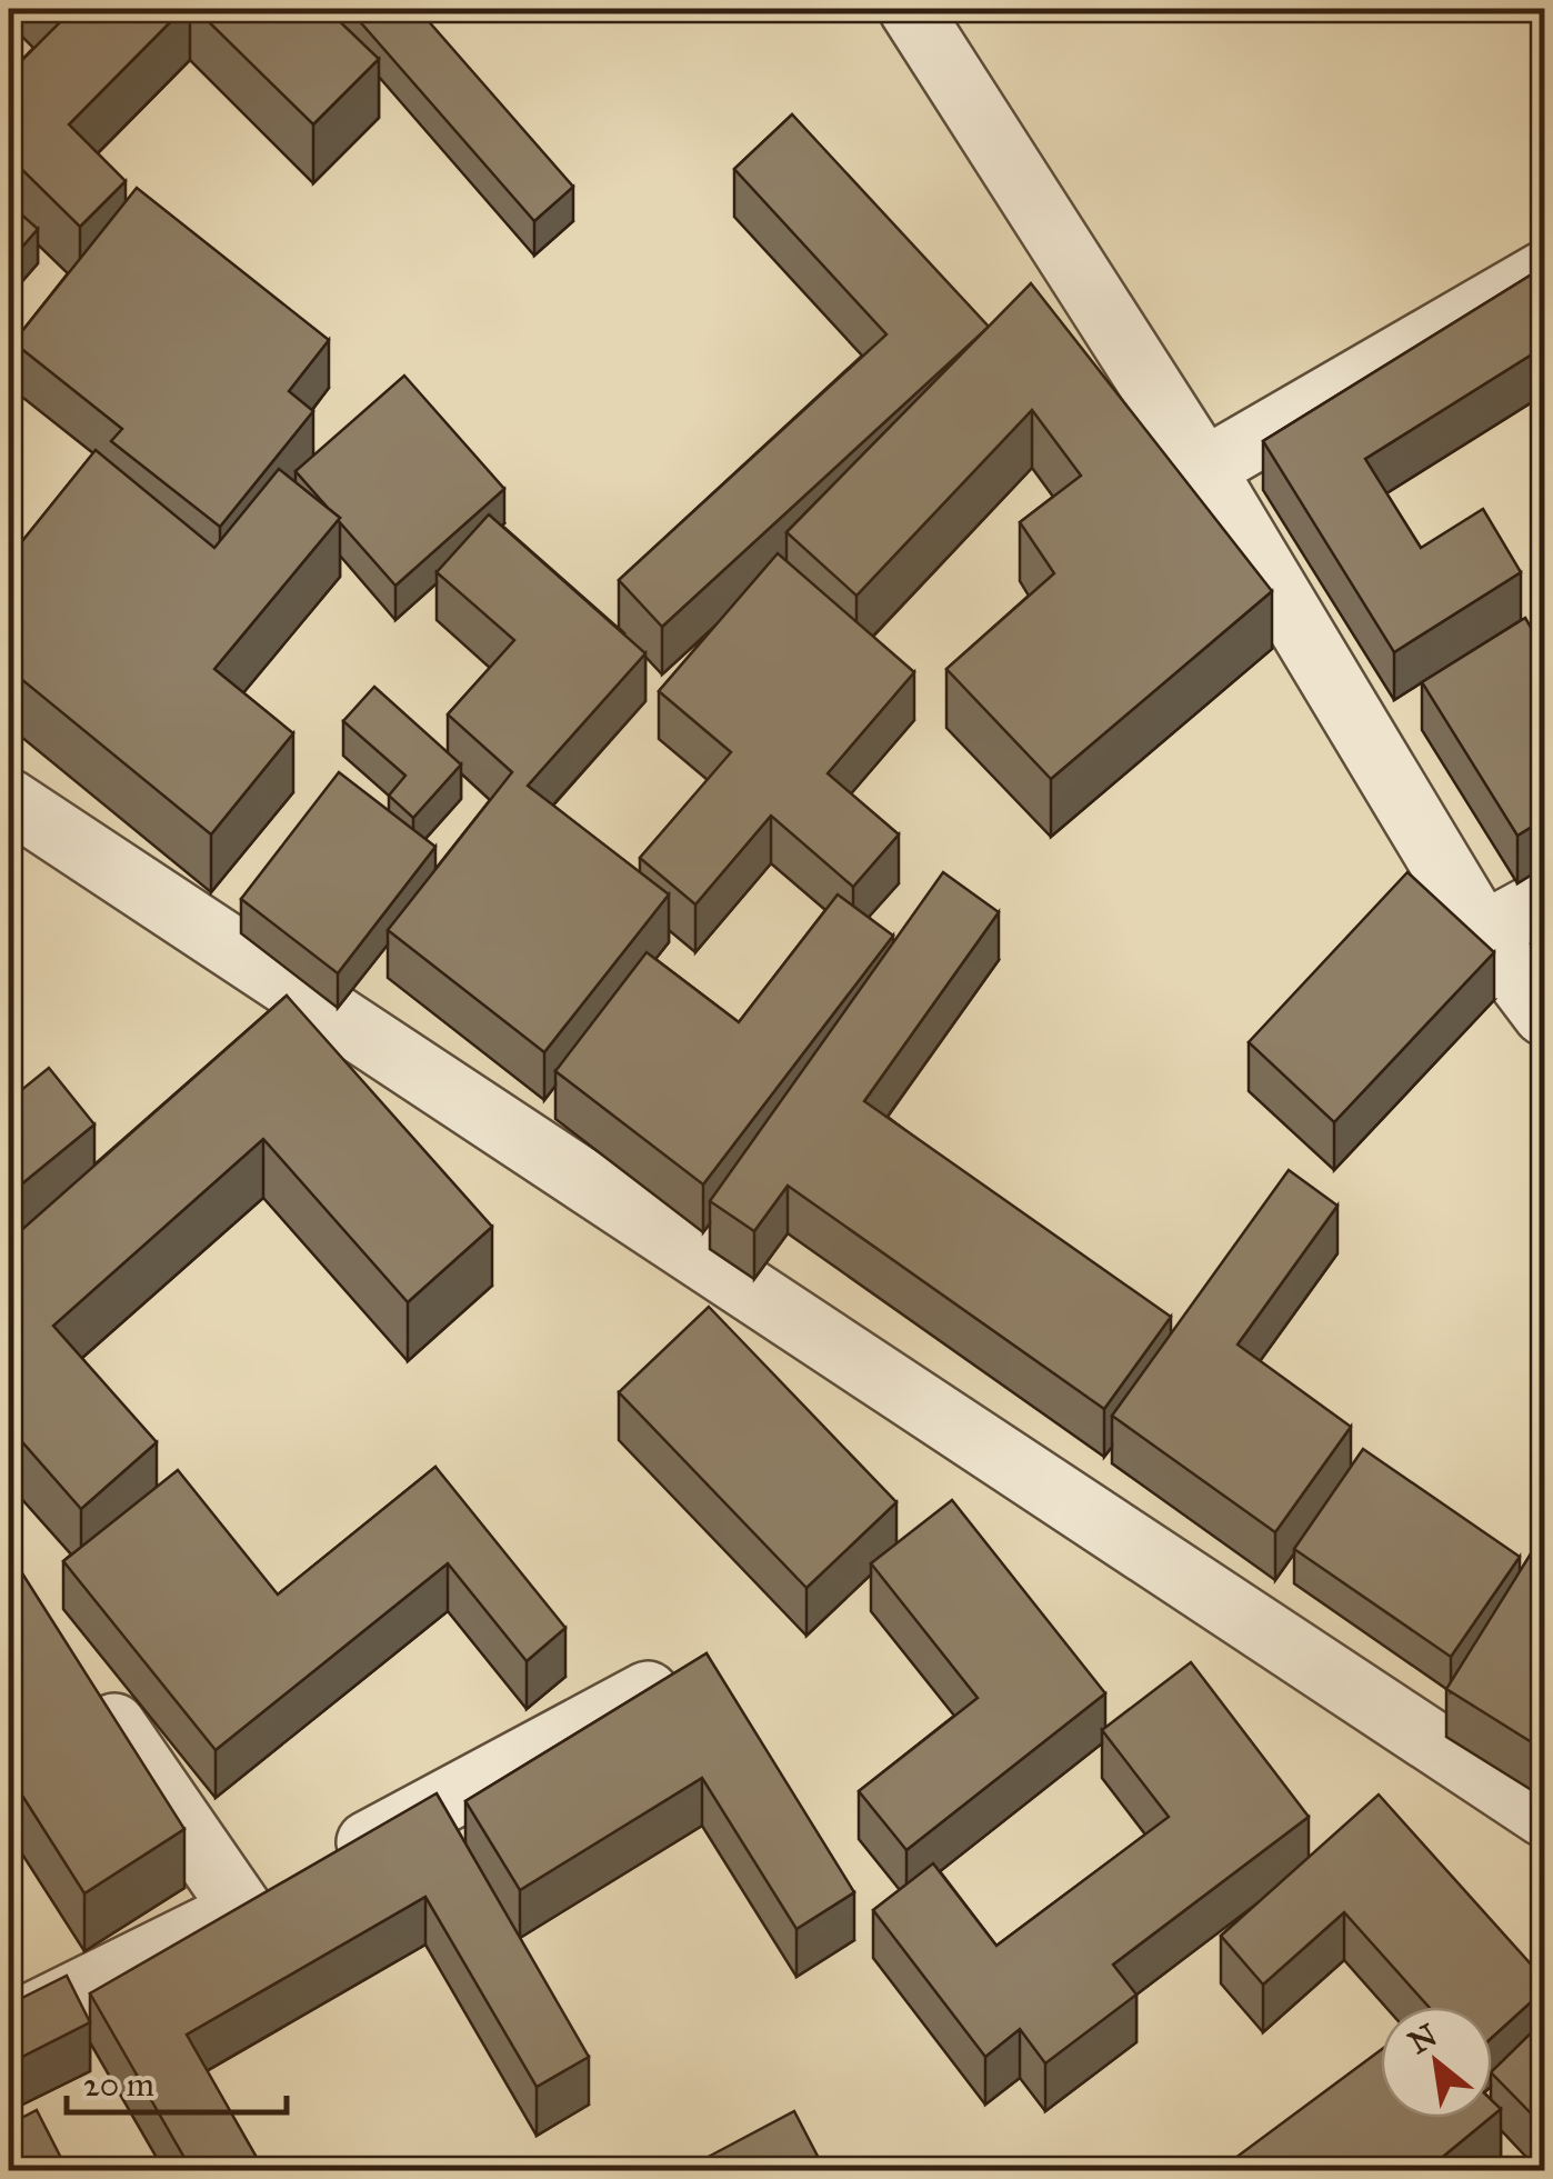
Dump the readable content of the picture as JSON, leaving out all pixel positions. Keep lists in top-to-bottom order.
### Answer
{
  "scale_bar": "20 m",
  "north": "top left"
}
